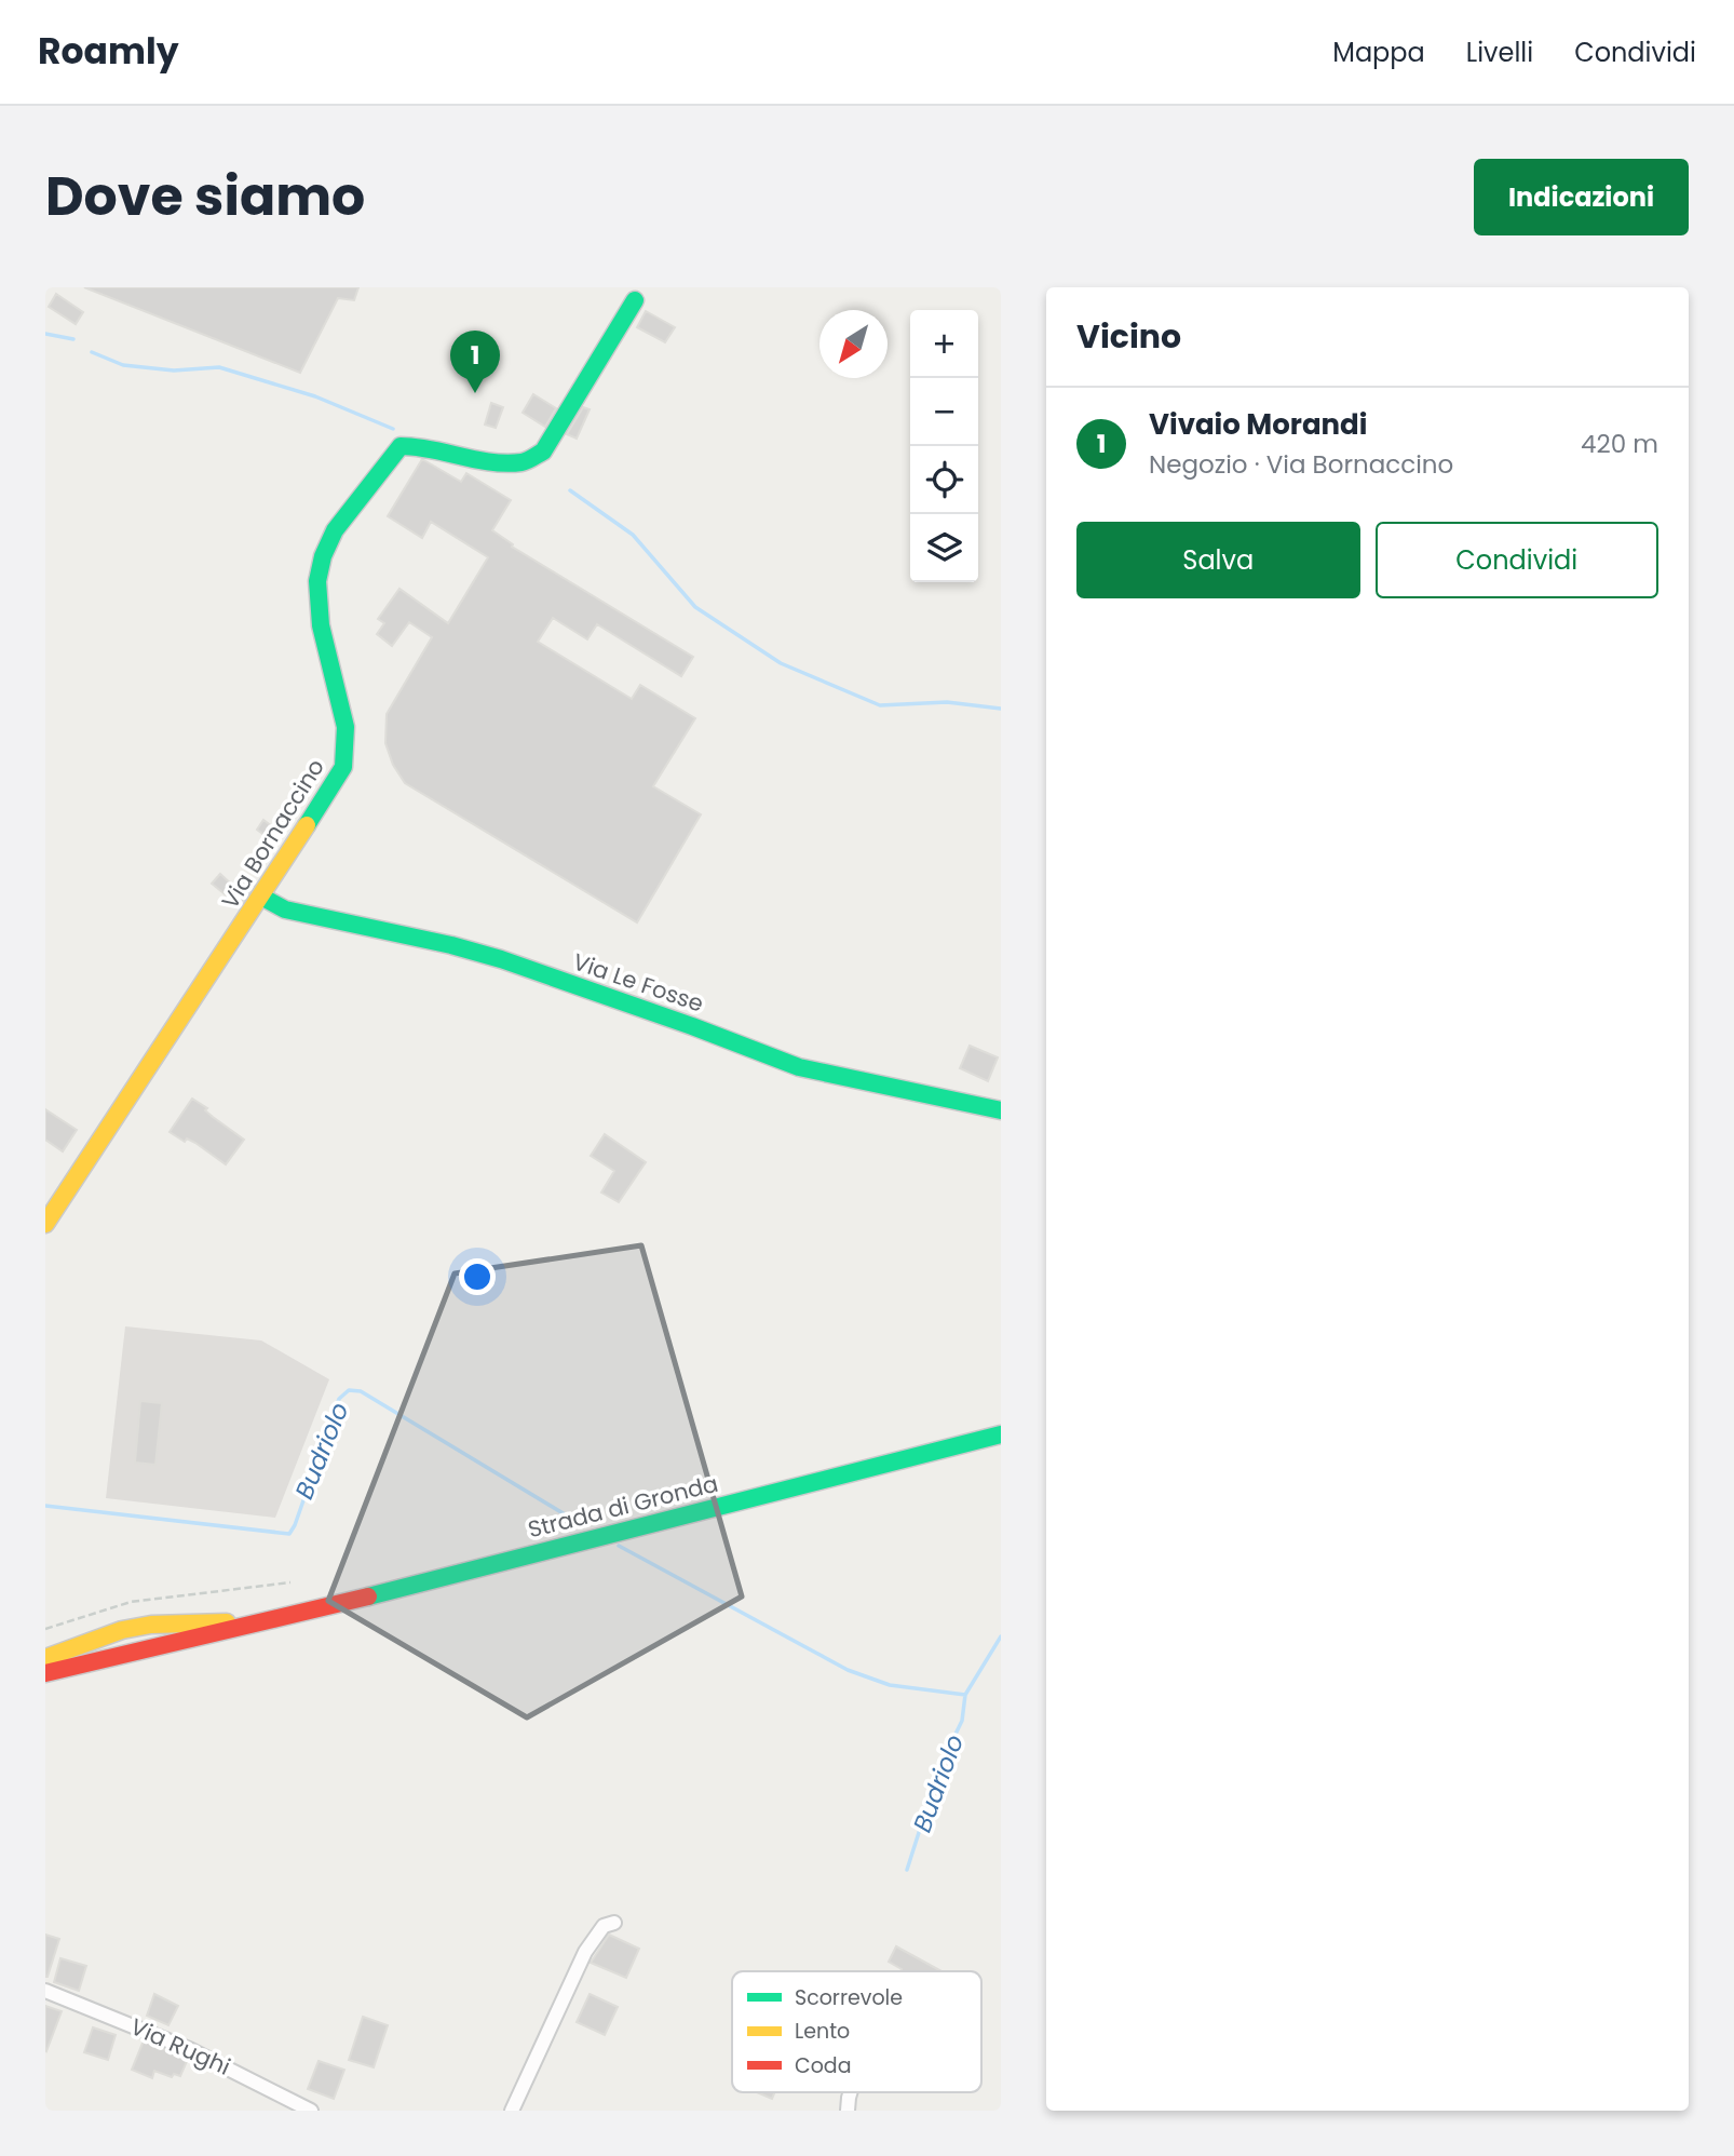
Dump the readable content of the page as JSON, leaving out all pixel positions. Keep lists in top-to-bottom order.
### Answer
{
  "streets": {
    "street": [
      "Via Bornaccino",
      "Via Le Fosse",
      "Strada di Gronda",
      "Via Rughi"
    ]
  },
  "crossings": [
    ["Via Bornaccino", "Via Le Fosse"]
  ],
  "water": ["Budriolo"],
  "legend": ["Scorrevole", "Lento", "Coda"],
  "north": "bottom left",
  "page": {
    "header": "Roamly",
    "nav": ["Mappa", "Livelli", "Condividi"],
    "title": "Dove siamo",
    "buttons": [
      "Indicazioni",
      ["Salva", "Condividi"]
    ],
    "heading": "Vicino",
    "map_buttons": ["+", "−"],
    "pins": "1",
    "list": [
      {
        "mark": "1",
        "name": "Vivaio Morandi",
        "note": "Negozio · Via Bornaccino",
        "value": "420 m"
      }
    ]
  }
}
